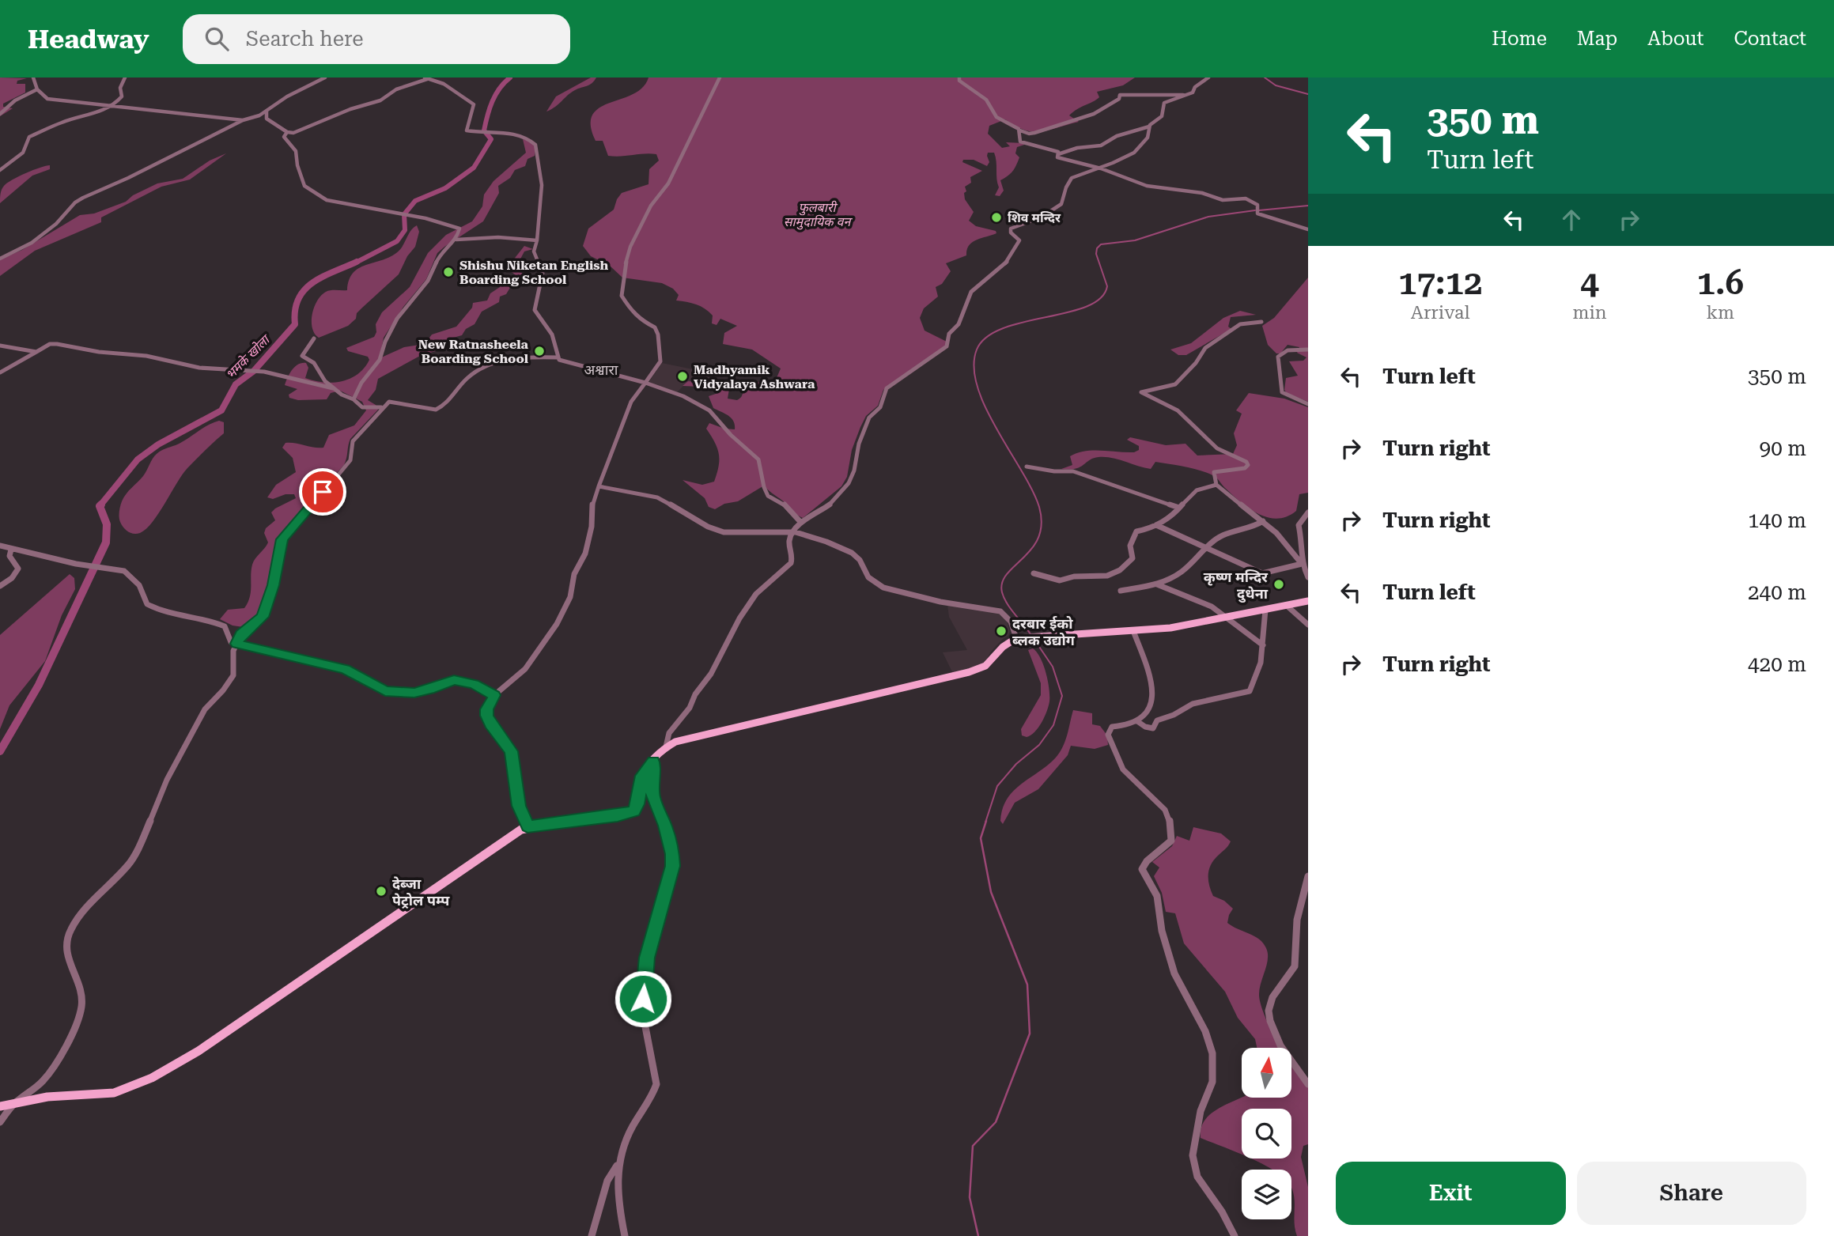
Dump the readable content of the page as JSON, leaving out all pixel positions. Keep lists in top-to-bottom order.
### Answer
{
  "districts": ["अश्वारा"],
  "water": ["भमके खोला"],
  "parks": ["फुलबारी सामुदायिक वन"],
  "places": [
    "शिव मन्दिर",
    "Shishu Niketan English Boarding School",
    "New Ratnasheela Boarding School",
    "Madhyamik Vidyalaya Ashwara",
    "कृष्ण मन्दिर दुधेना",
    "दरबार ईको ब्लक उद्योग",
    "देब्जा पेट्रोल पम्प"
  ],
  "north": "top",
  "page": {
    "header": "Headway",
    "search": "Search here",
    "nav": [
      "Home",
      "Map",
      "About",
      "Contact"
    ],
    "turn": ["350 m", "Turn left"],
    "eta": [
      "17:12",
      "Arrival",
      "4",
      "min",
      "1.6",
      "km"
    ],
    "list": [
      {
        "name": "Turn left",
        "value": "350 m"
      },
      {
        "name": "Turn right",
        "value": "90 m"
      },
      {
        "name": "Turn right",
        "value": "140 m"
      },
      {
        "name": "Turn left",
        "value": "240 m"
      },
      {
        "name": "Turn right",
        "value": "420 m"
      }
    ],
    "buttons": ["Exit", "Share"]
  }
}
